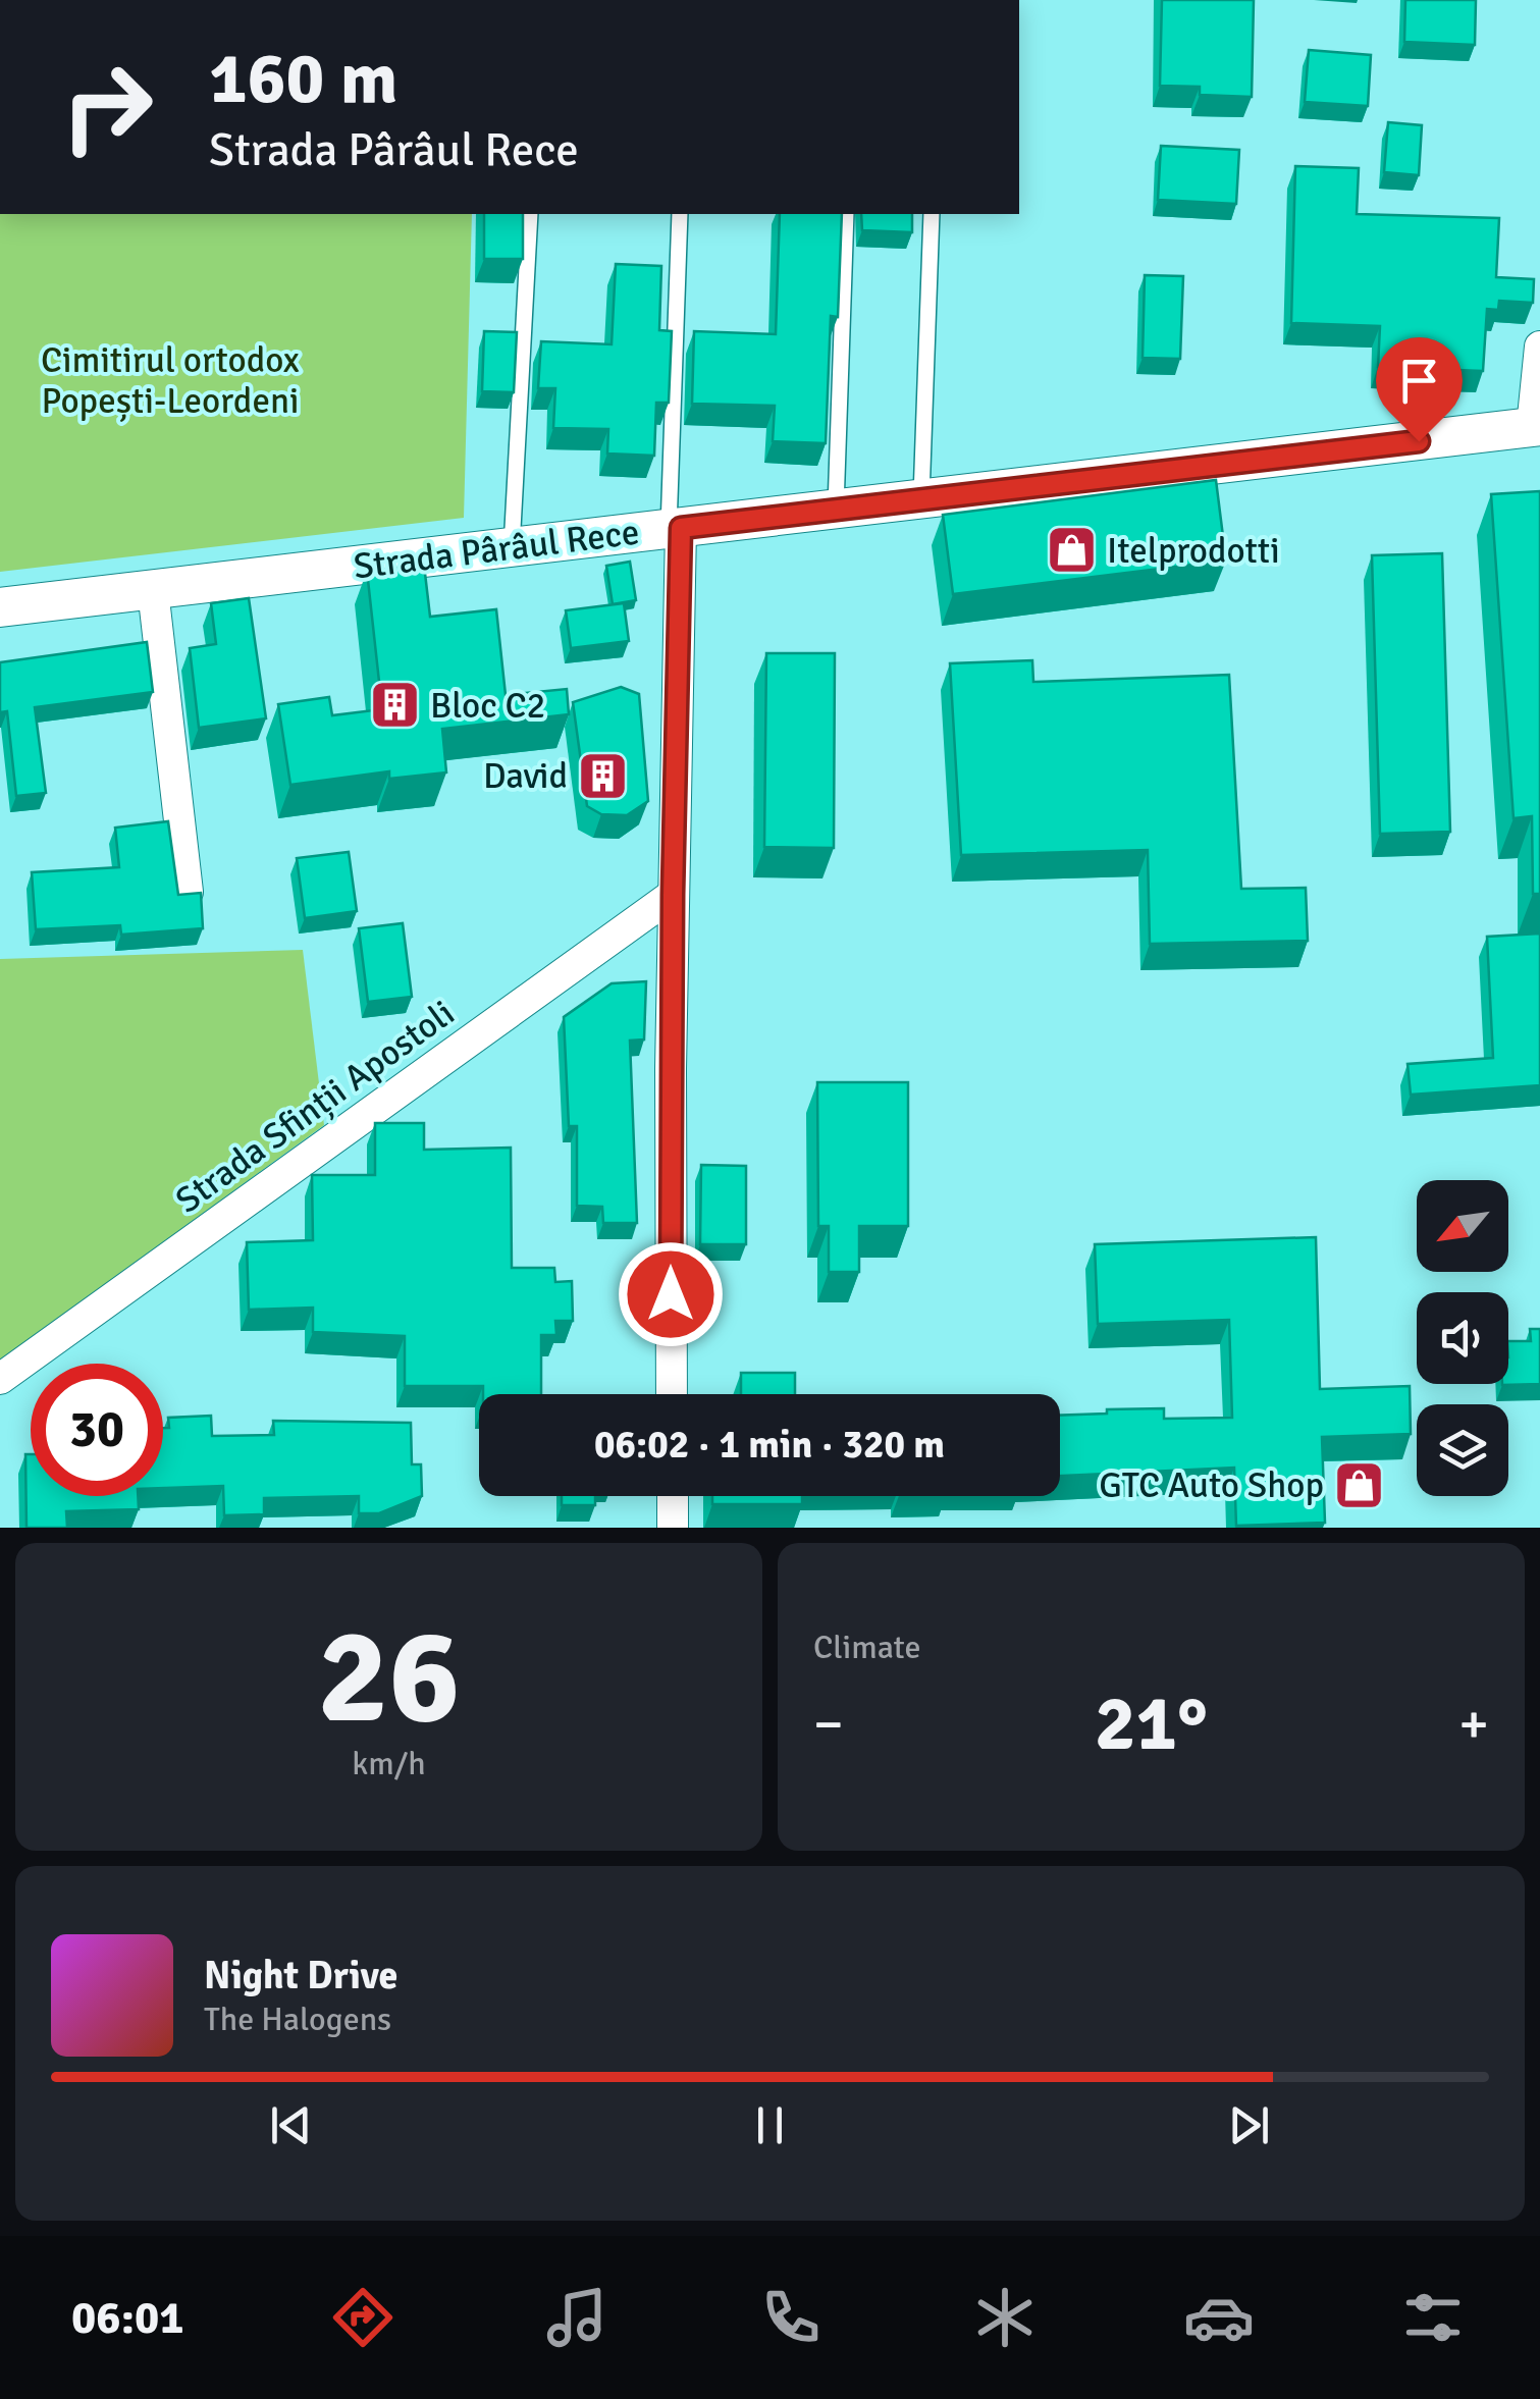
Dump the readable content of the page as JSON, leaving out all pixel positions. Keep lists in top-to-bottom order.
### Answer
{
  "streets": {
    "street": ["Strada Pârâul Rece", "Strada Sfinții Apostoli"]
  },
  "parks": ["Cimitirul ortodox Popești-Leordeni"],
  "places": {
    "shop": ["Itelprodotti", "GTC Auto Shop"],
    "building": ["Bloc C2", "David"]
  },
  "north": "bottom left",
  "page": {
    "turn": ["160 m", "Strada Pârâul Rece"],
    "limit": "30",
    "trip": "06:02 · 1 min · 320 m",
    "tile": [
      ["26", "km/h"],
      "Climate"
    ],
    "heat": ["−", "21°", "+"],
    "song": ["Night Drive", "The Halogens"],
    "tabs": "06:01"
  }
}
